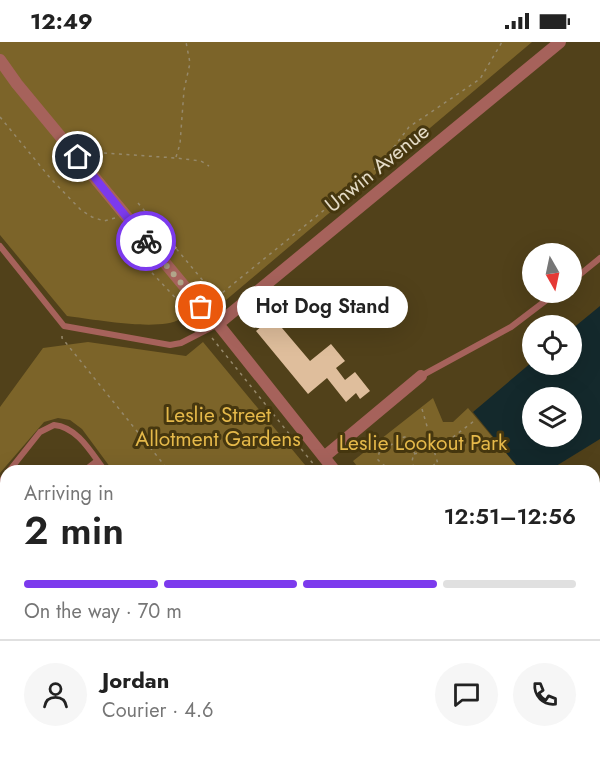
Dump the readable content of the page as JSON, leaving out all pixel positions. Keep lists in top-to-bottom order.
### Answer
{
  "streets": {
    "street": ["Unwin Avenue"]
  },
  "parks": ["Leslie Street Allotment Gardens", "Leslie Lookout Park"],
  "places": ["Hot Dog Stand"],
  "north": "bottom",
  "page": {
    "status": "12:49",
    "bubble": "Hot Dog Stand",
    "heading": ["2 min", "Arriving in", "12:51–12:56"],
    "panel": ["Jordan", "Courier · 4.6"],
    "bar": "On the way · 70 m"
  }
}
